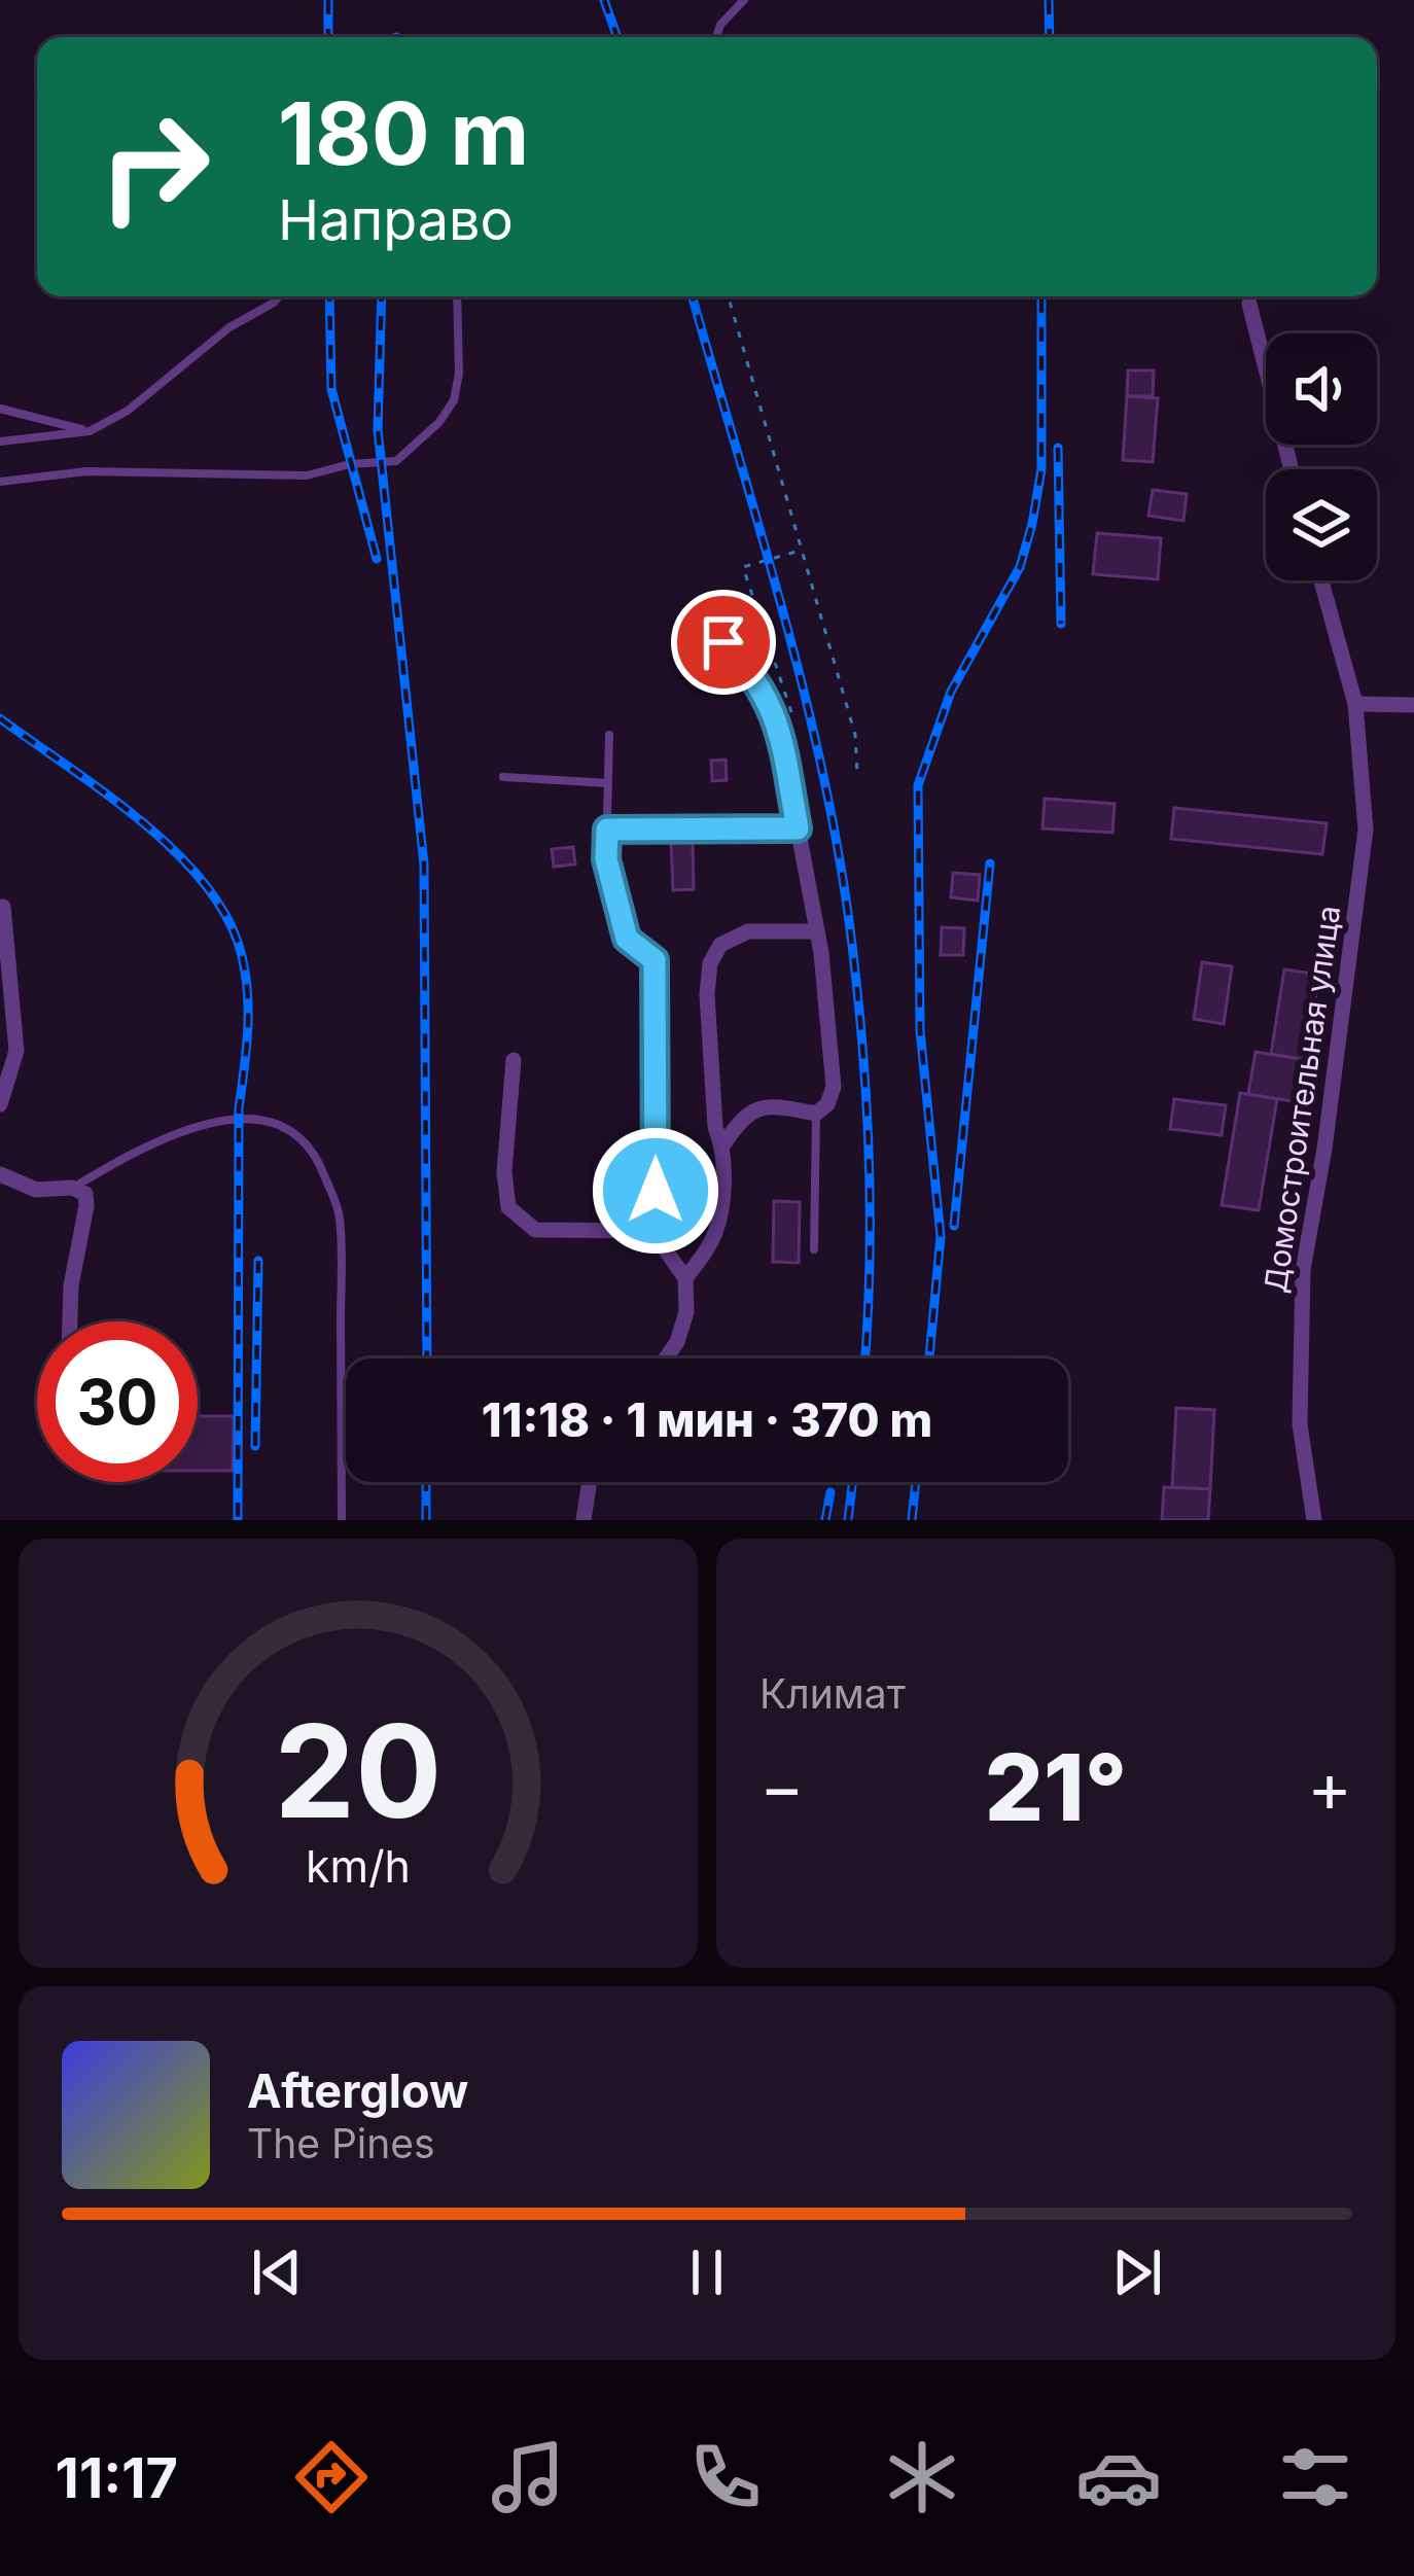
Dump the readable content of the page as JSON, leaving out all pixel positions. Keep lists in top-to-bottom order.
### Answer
{
  "streets": {
    "street": ["Домостроительная улица"]
  },
  "page": {
    "turn": ["180 m", "Направо"],
    "limit": "30",
    "trip": "11:18 · 1 мин · 370 m",
    "tile": "Климат",
    "heat": ["−", "21°", "+"],
    "song": ["Afterglow", "The Pines"],
    "tabs": "11:17",
    "gauge": ["20", "km/h"]
  }
}
